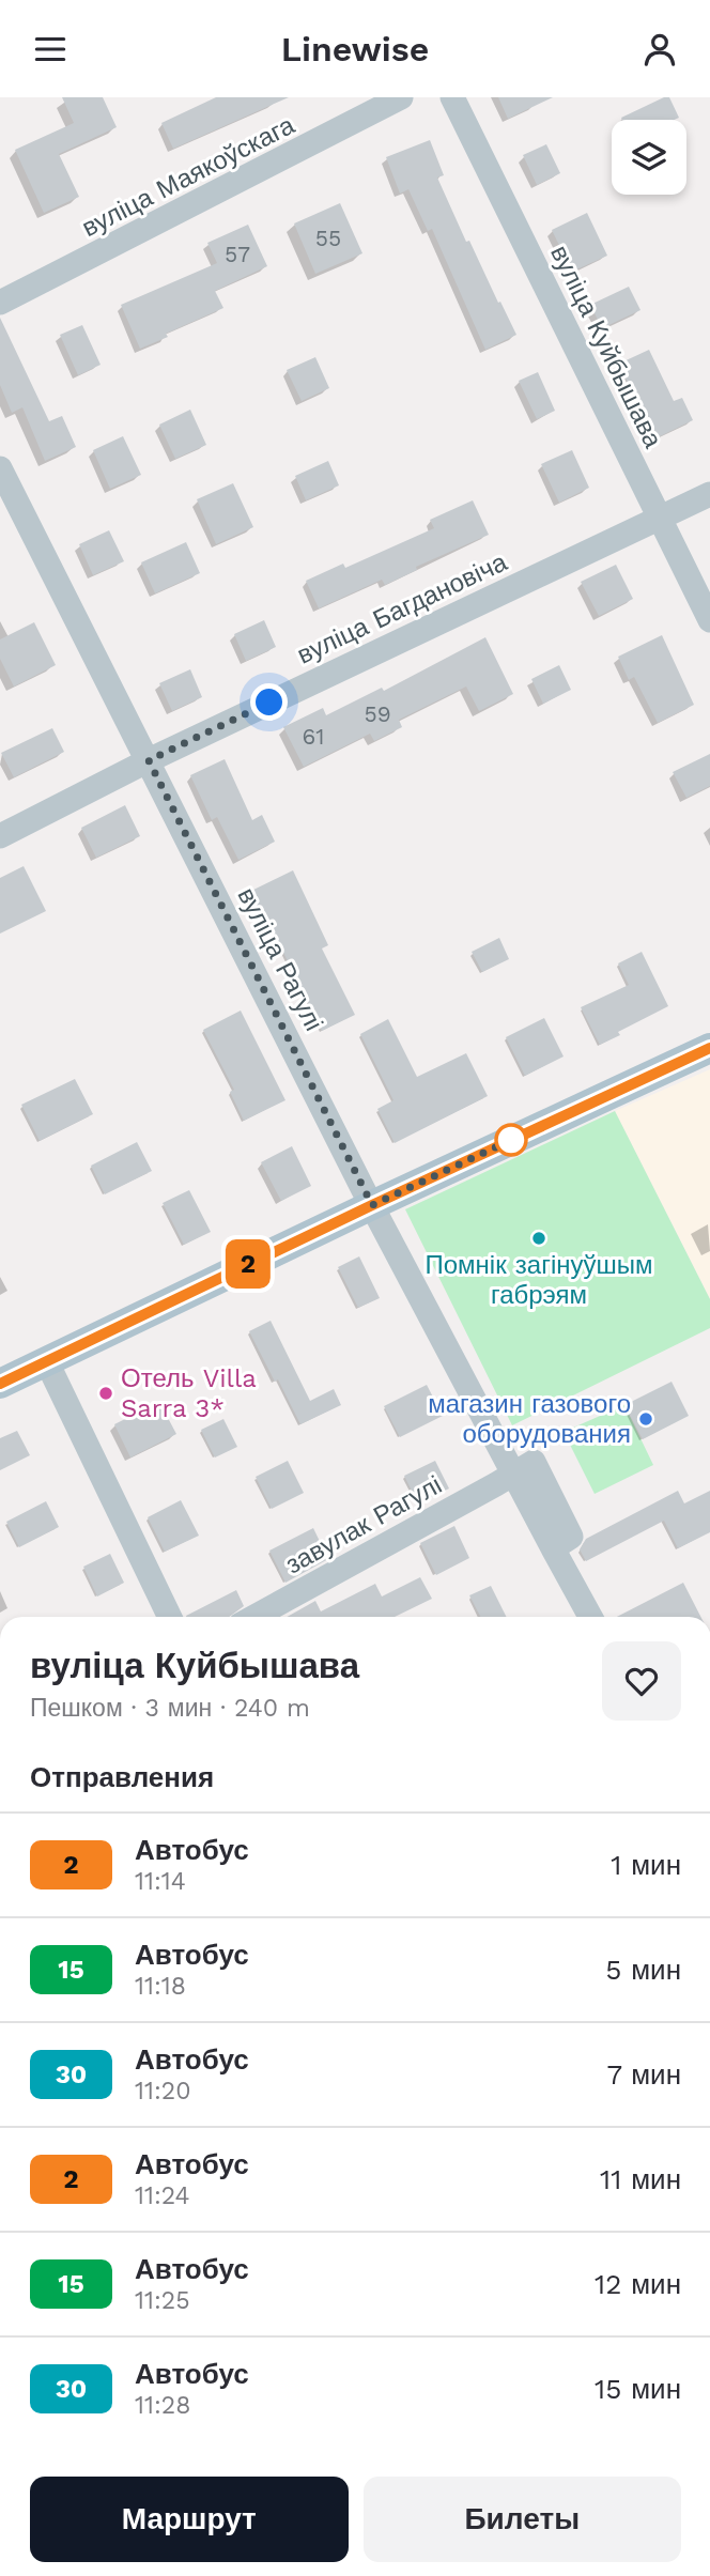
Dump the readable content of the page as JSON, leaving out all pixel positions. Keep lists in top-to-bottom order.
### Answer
{
  "streets": {
    "street": [
      "вуліца Маякоўскага",
      "вуліца Куйбышава",
      "вуліца Багдановіча",
      "вуліца Рагулі",
      "завулак Рагулі"
    ]
  },
  "crossings": [
    ["вуліца Куйбышава", "вуліца Багдановіча"],
    ["вуліца Багдановіча", "вуліца Рагулі"],
    ["вуліца Рагулі", "завулак Рагулі"]
  ],
  "places": ["Помнік загінуўшым габрэям", "Отель Villa Sarra 3*", "магазин газового оборудования"],
  "lines": ["bus line 2"],
  "house_numbers": [
    "55",
    "57",
    "59",
    "61"
  ],
  "page": {
    "header": "Linewise",
    "on_map": "2",
    "heading": [
      ["вуліца Куйбышава", "Пешком · 3 мин · 240 m"],
      "Отправления"
    ],
    "list": [
      {
        "mark": "2",
        "name": "Автобус",
        "note": "11:14",
        "value": "1 мин"
      },
      {
        "mark": "15",
        "name": "Автобус",
        "note": "11:18",
        "value": "5 мин"
      },
      {
        "mark": "30",
        "name": "Автобус",
        "note": "11:20",
        "value": "7 мин"
      },
      {
        "mark": "2",
        "name": "Автобус",
        "note": "11:24",
        "value": "11 мин"
      },
      {
        "mark": "15",
        "name": "Автобус",
        "note": "11:25",
        "value": "12 мин"
      },
      {
        "mark": "30",
        "name": "Автобус",
        "note": "11:28",
        "value": "15 мин"
      }
    ],
    "buttons": ["Маршрут", "Билеты"]
  }
}
